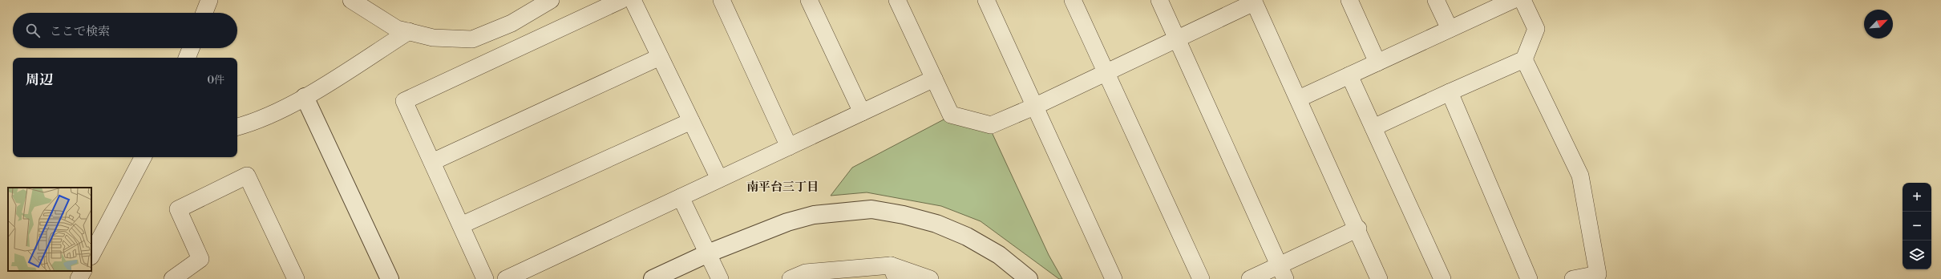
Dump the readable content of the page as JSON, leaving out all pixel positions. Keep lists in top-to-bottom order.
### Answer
{
  "districts": ["南平台三丁目"],
  "north": "top right",
  "page": {
    "search": "ここで検索",
    "heading": ["周辺", "0件"],
    "map_buttons": ["+", "−"]
  }
}
